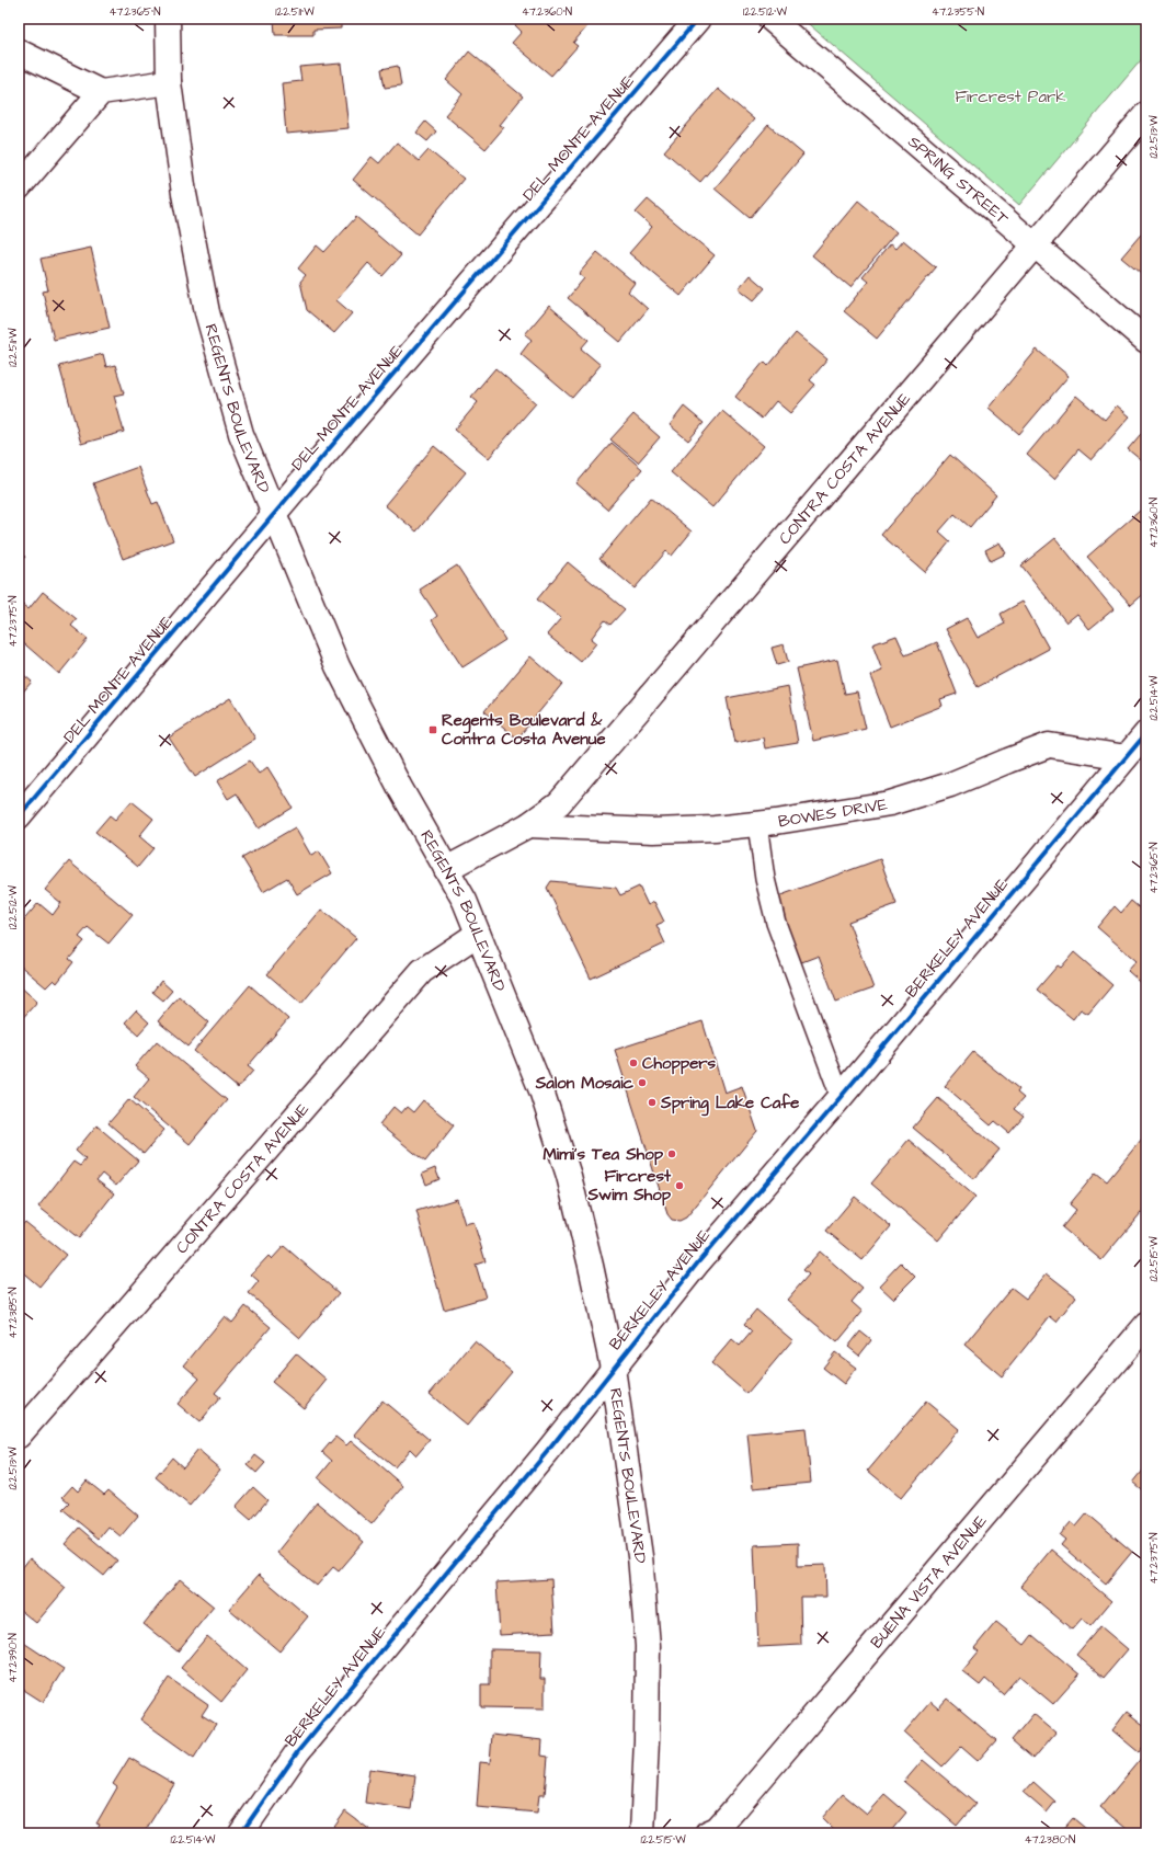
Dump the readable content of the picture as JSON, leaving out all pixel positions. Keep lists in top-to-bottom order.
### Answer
{
  "streets": {
    "street": [
      "DEL MONTE AVENUE",
      "SPRING STREET",
      "REGENTS BOULEVARD",
      "CONTRA COSTA AVENUE",
      "BOWES DRIVE",
      "BERKELEY AVENUE",
      "BUENA VISTA AVENUE"
    ]
  },
  "crossings": [
    ["DEL MONTE AVENUE", "REGENTS BOULEVARD"],
    ["SPRING STREET", "CONTRA COSTA AVENUE"],
    ["REGENTS BOULEVARD", "CONTRA COSTA AVENUE"],
    ["REGENTS BOULEVARD", "BERKELEY AVENUE"],
    ["CONTRA COSTA AVENUE", "BOWES DRIVE"],
    ["BOWES DRIVE", "BERKELEY AVENUE"]
  ],
  "parks": ["Fircrest Park"],
  "places": {
    "transit": ["Regents Boulevard & Contra Costa Avenue"],
    "other": [
      "Choppers",
      "Salon Mosaic",
      "Spring Lake Cafe",
      "Mimi's Tea Shop",
      "Fircrest Swim Shop"
    ]
  },
  "coordinates": [
    "47.2365°N",
    "122.511°W",
    "47.2360°N",
    "122.512°W",
    "47.2355°N",
    "122.513°W",
    "47.2375°N",
    "122.514°W",
    "122.515°W",
    "47.2385°N",
    "47.2390°N",
    "47.2380°N"
  ]
}
